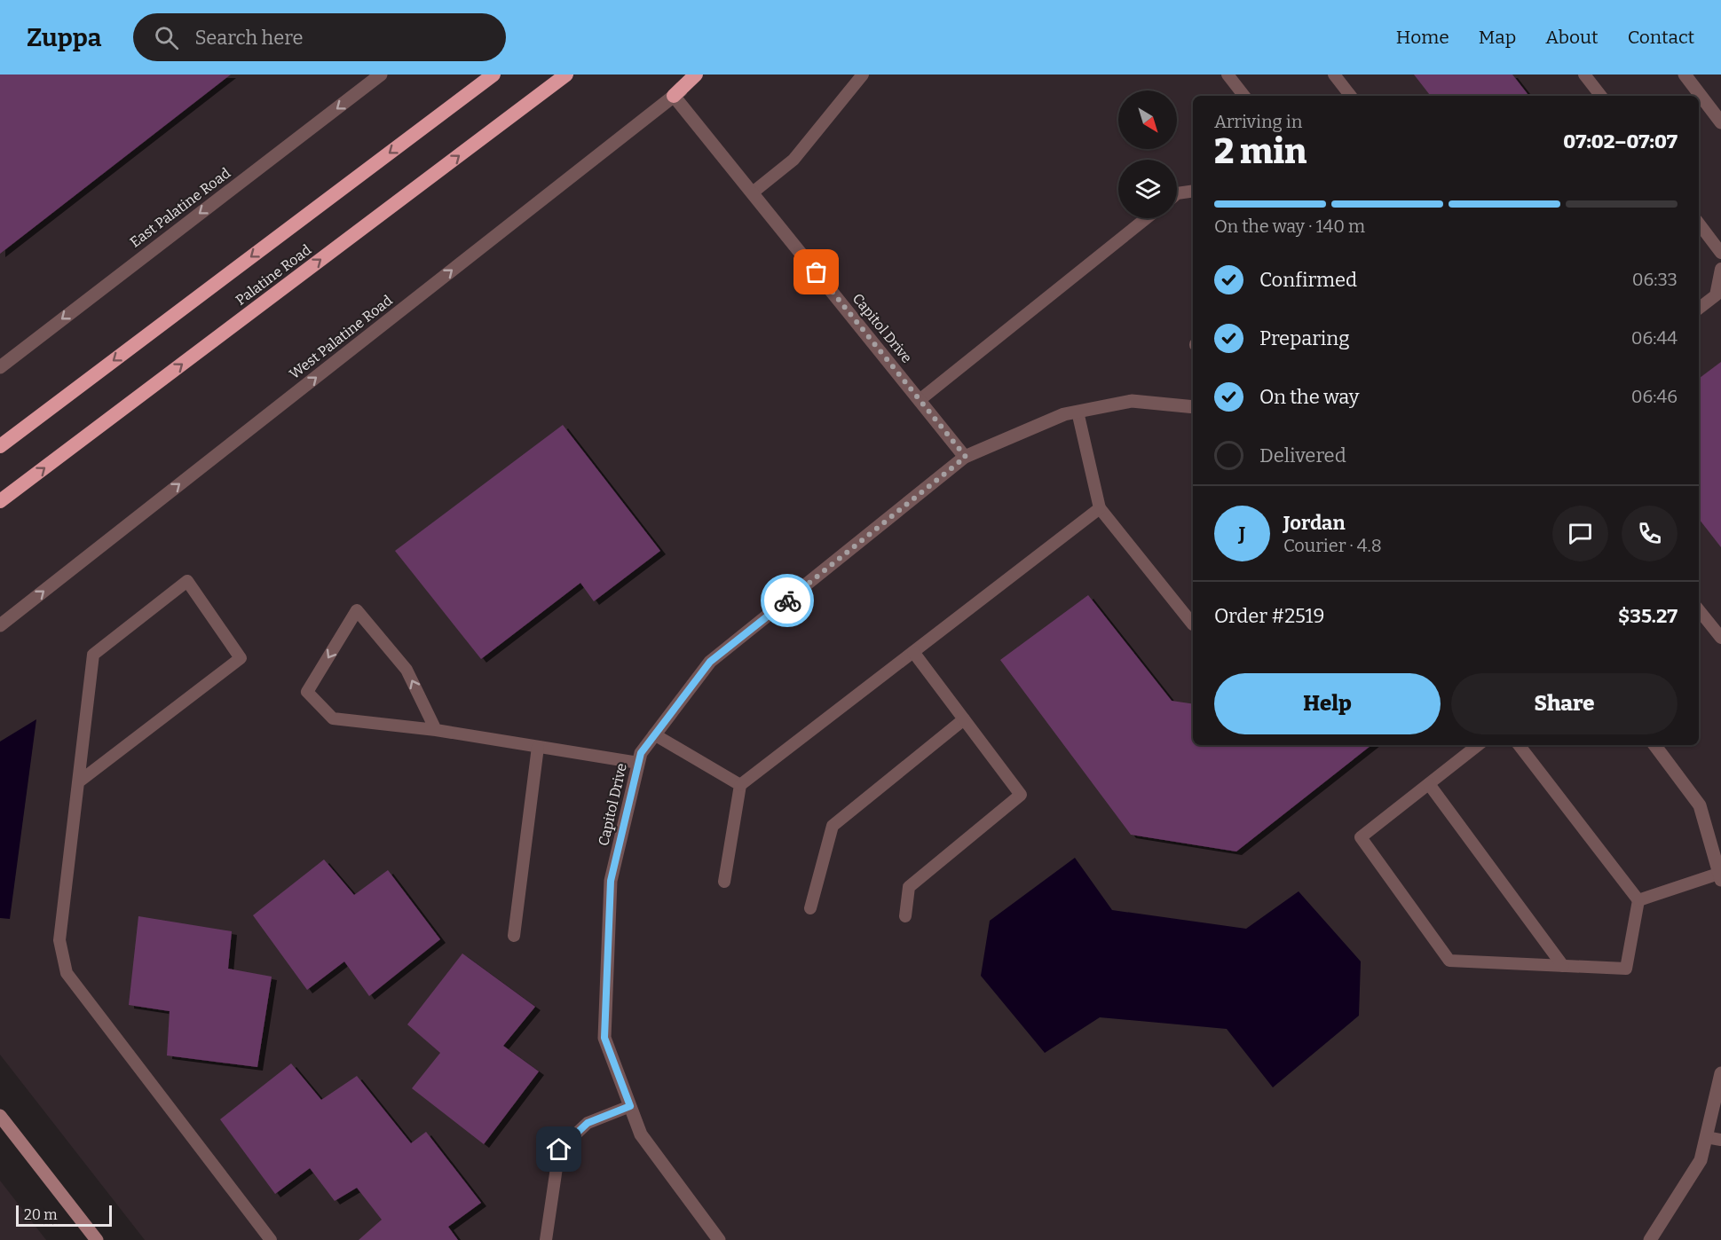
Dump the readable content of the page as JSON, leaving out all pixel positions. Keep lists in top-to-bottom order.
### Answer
{
  "streets": {
    "highway": ["Palatine Road"],
    "street": ["East Palatine Road", "Capitol Drive", "West Palatine Road"]
  },
  "crossings": [
    ["Capitol Drive", "West Palatine Road"]
  ],
  "one_way": ["East Palatine Road", "West Palatine Road"],
  "scale_bar": "20 m",
  "north": "bottom right",
  "page": {
    "header": "Zuppa",
    "search": "Search here",
    "nav": [
      "Home",
      "Map",
      "About",
      "Contact"
    ],
    "heading": ["2 min", "Arriving in", "07:02–07:07"],
    "panel": [
      "Jordan",
      "Courier · 4.8",
      "Order #2519",
      "$35.27"
    ],
    "bar": "On the way · 140 m",
    "list": [
      ["Confirmed", "06:33"],
      ["Preparing", "06:44"],
      ["On the way", "06:46"],
      "Delivered"
    ],
    "round": "J",
    "buttons": ["Help", "Share"],
    "scale": "20 m"
  }
}
